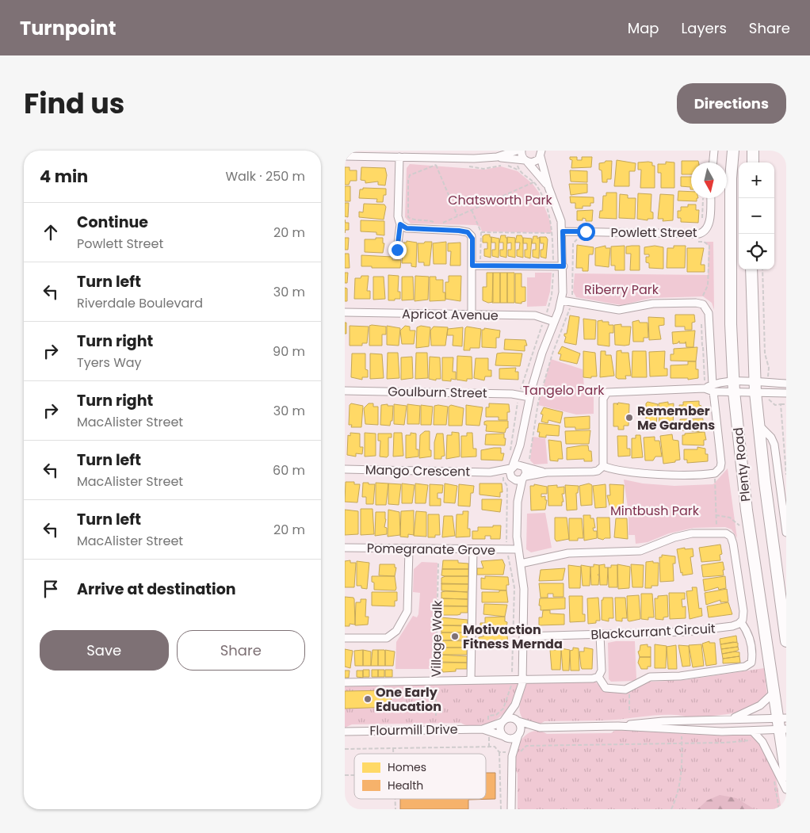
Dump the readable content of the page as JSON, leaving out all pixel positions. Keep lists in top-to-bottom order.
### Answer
{
  "streets": {
    "highway": ["Plenty Road"],
    "street": [
      "Powlett Street",
      "Apricot Avenue",
      "Goulburn Street",
      "Mango Crescent",
      "Pomegranate Grove",
      "Blackcurrant Circuit",
      "Flourmill Drive"
    ],
    "path": ["Village Walk"]
  },
  "parks": [
    "Chatsworth Park",
    "Riberry Park",
    "Tangelo Park",
    "Mintbush Park"
  ],
  "places": ["Remember Me Gardens", "Motivaction Fitness Mernda", "One Early Education"],
  "legend": ["Homes", "Health"],
  "north": "bottom",
  "page": {
    "header": "Turnpoint",
    "nav": ["Map", "Layers", "Share"],
    "title": "Find us",
    "buttons": [
      "Directions",
      ["Save", "Share"]
    ],
    "heading": ["4 min", "Walk · 250 m"],
    "map_buttons": ["+", "−"],
    "list": [
      ["Continue", "Powlett Street", "20 m"],
      ["Turn left", "Riverdale Boulevard", "30 m"],
      ["Turn right", "Tyers Way", "90 m"],
      ["Turn right", "MacAlister Street", "30 m"],
      ["Turn left", "MacAlister Street", "60 m"],
      ["Turn left", "MacAlister Street", "20 m"],
      "Arrive at destination"
    ]
  }
}
